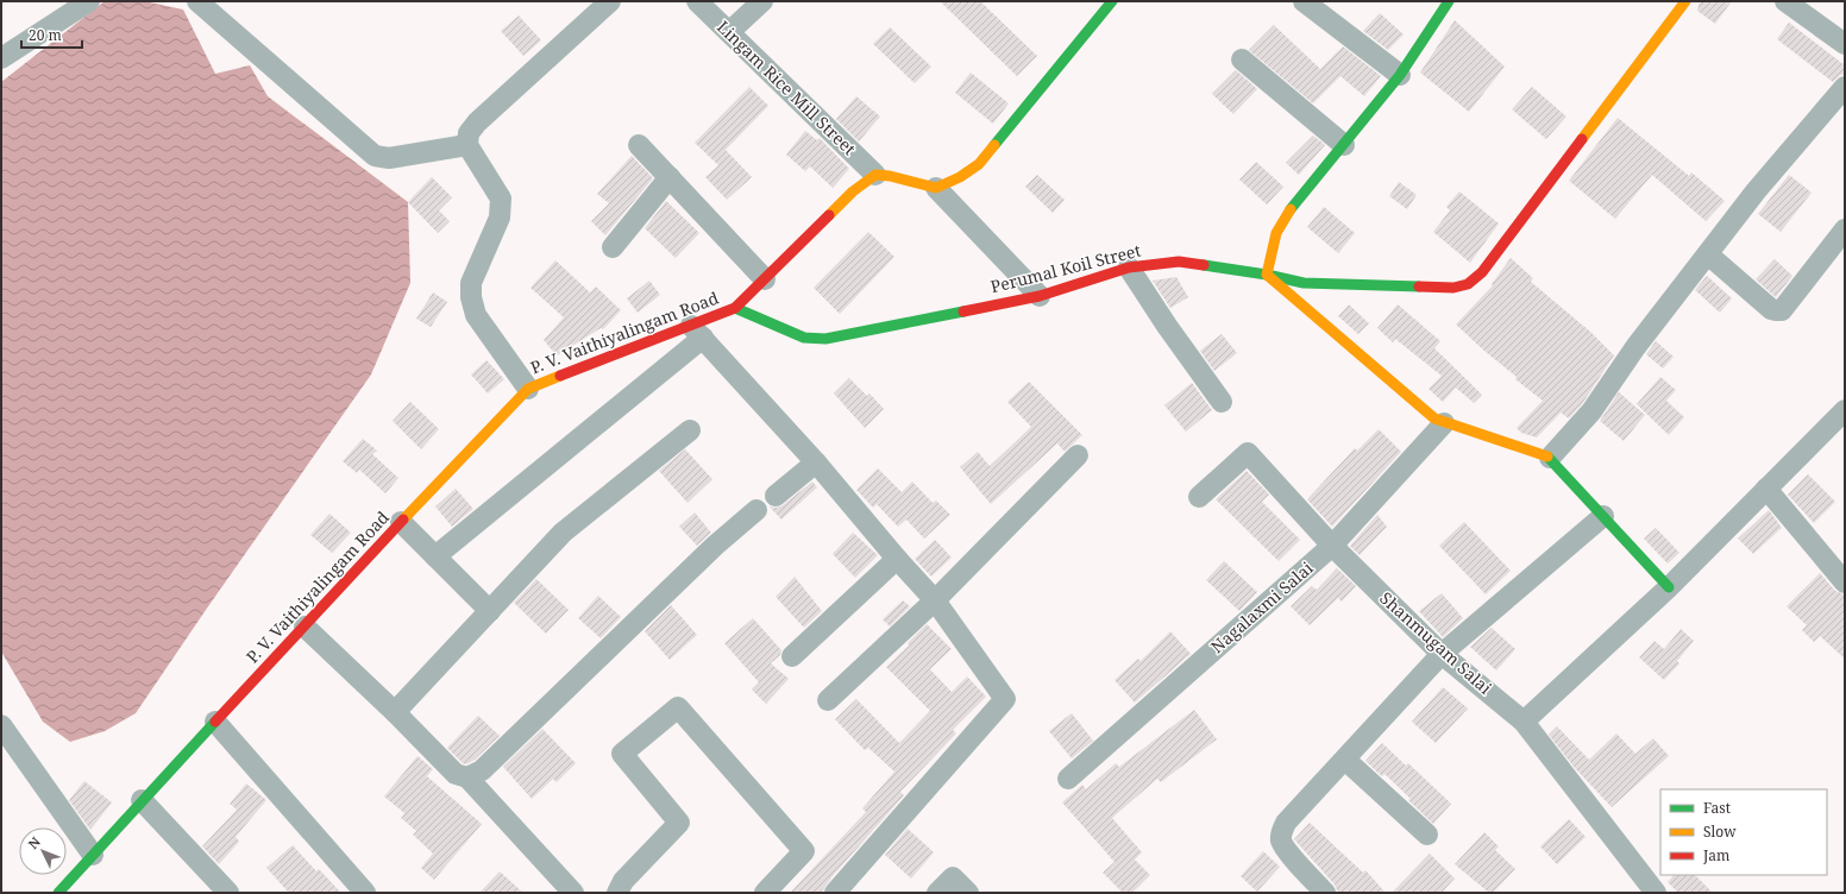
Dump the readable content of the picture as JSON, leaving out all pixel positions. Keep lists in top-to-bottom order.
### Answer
{
  "streets": {
    "street": [
      "Lingam Rice Mill Street",
      "Perumal Koil Street",
      "P. V. Vaithiyalingam Road",
      "Nagalaxmi Salai",
      "Shanmugam Salai"
    ]
  },
  "crossings": [
    ["Lingam Rice Mill Street", "P. V. Vaithiyalingam Road"],
    ["Perumal Koil Street", "P. V. Vaithiyalingam Road"],
    ["Nagalaxmi Salai", "Shanmugam Salai"]
  ],
  "legend": ["Fast", "Slow", "Jam"],
  "scale_bar": "20 m",
  "north": "top left"
}
